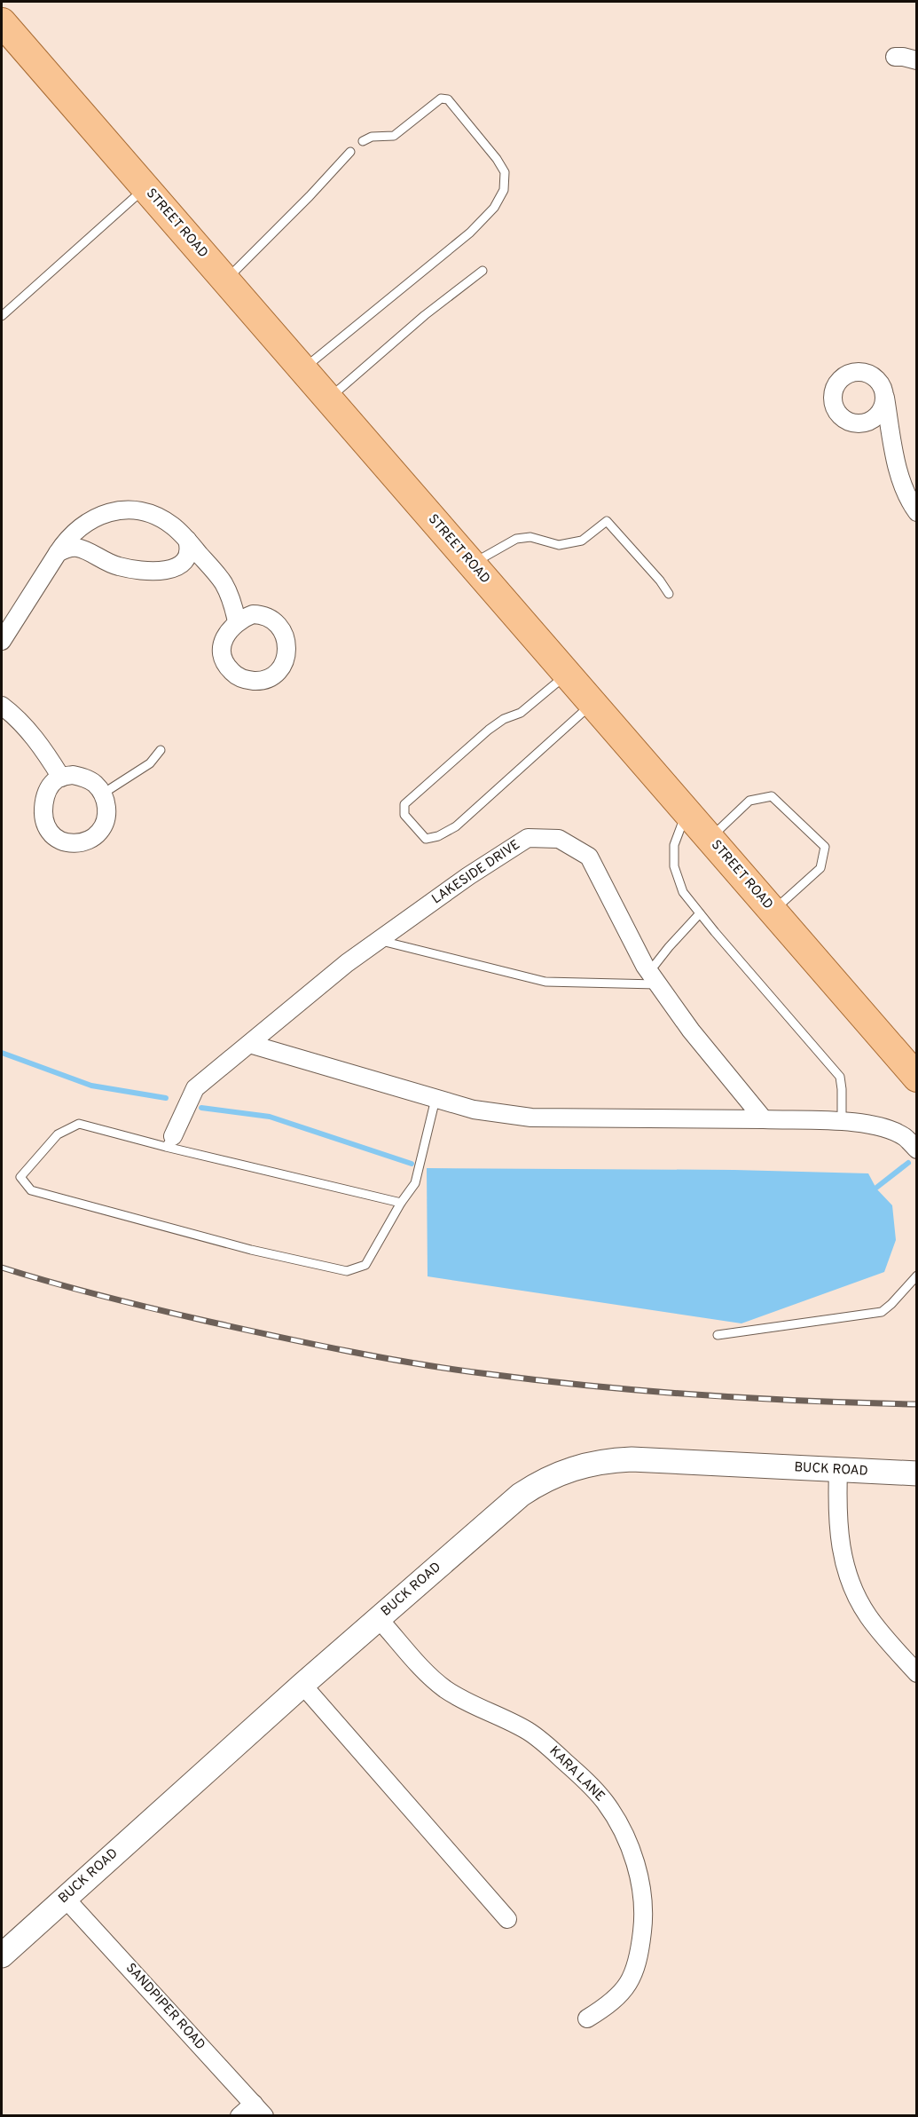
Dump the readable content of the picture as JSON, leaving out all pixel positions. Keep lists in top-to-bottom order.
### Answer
{
  "streets": {
    "main road": ["STREET ROAD"],
    "street": [
      "LAKESIDE DRIVE",
      "BUCK ROAD",
      "KARA LANE",
      "SANDPIPER ROAD"
    ]
  },
  "crossings": [
    ["BUCK ROAD", "KARA LANE"],
    ["BUCK ROAD", "SANDPIPER ROAD"]
  ]
}
